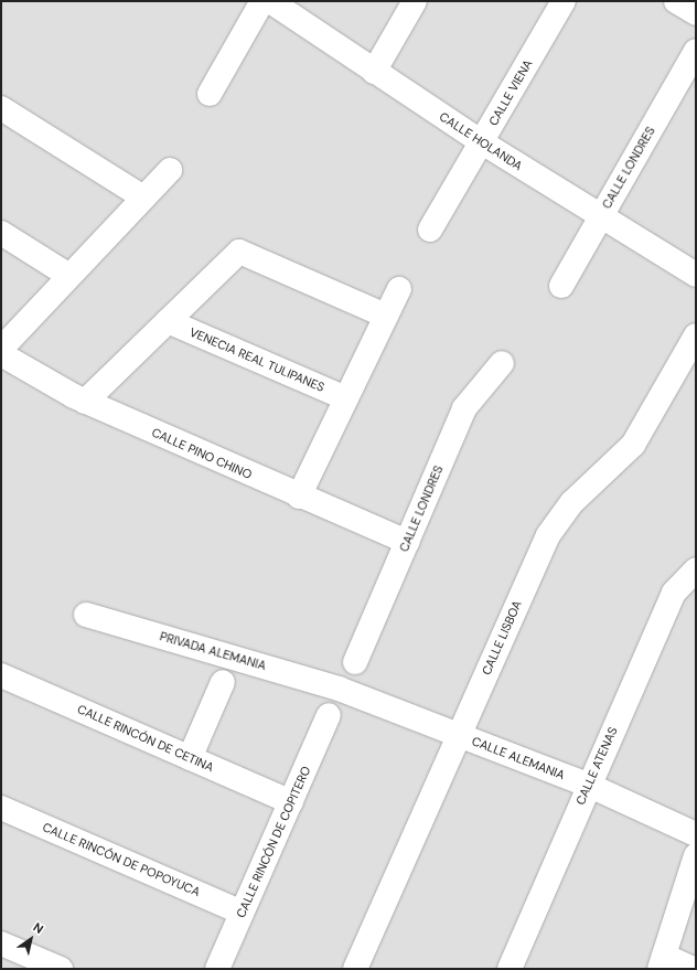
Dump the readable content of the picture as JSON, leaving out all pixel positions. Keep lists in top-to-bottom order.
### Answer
{
  "streets": {
    "street": [
      "CALLE VIENA",
      "CALLE HOLANDA",
      "CALLE LONDRES",
      "VENECIA REAL TULIPANES",
      "CALLE PINO CHINO",
      "CALLE LISBOA",
      "PRIVADA ALEMANIA",
      "CALLE RINCÓN DE CETINA",
      "CALLE ALEMANIA",
      "CALLE ATENAS",
      "CALLE RINCÓN DE COPITERO",
      "CALLE RINCÓN DE POPOYUCA"
    ]
  },
  "crossings": [
    ["CALLE VIENA", "CALLE HOLANDA"],
    ["CALLE HOLANDA", "CALLE LONDRES"],
    ["CALLE LONDRES", "CALLE PINO CHINO"],
    ["CALLE LISBOA", "CALLE ALEMANIA"],
    ["PRIVADA ALEMANIA", "CALLE ALEMANIA"],
    ["CALLE RINCÓN DE CETINA", "CALLE RINCÓN DE COPITERO"],
    ["CALLE ALEMANIA", "CALLE ATENAS"],
    ["CALLE RINCÓN DE COPITERO", "CALLE RINCÓN DE POPOYUCA"]
  ],
  "north": "top right"
}
